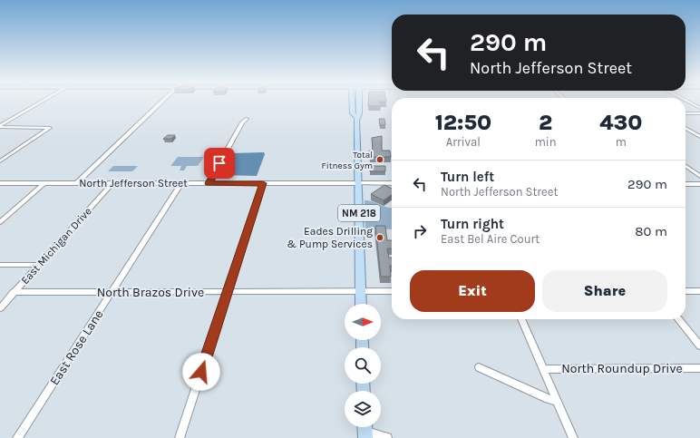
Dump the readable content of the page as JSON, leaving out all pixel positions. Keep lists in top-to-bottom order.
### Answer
{
  "streets": {
    "main road": ["NM 218"],
    "street": [
      "North Jefferson Street",
      "East Michigan Drive",
      "North Brazos Drive",
      "East Rose Lane",
      "North Roundup Drive"
    ]
  },
  "crossings": [
    ["North Jefferson Street", "NM 218"],
    ["North Jefferson Street", "East Michigan Drive"],
    ["North Jefferson Street", "East Rose Lane"],
    ["NM 218", "North Brazos Drive"],
    ["East Michigan Drive", "North Brazos Drive"],
    ["North Brazos Drive", "East Rose Lane"]
  ],
  "places": ["Total Fitness Gym", "Eades Drilling & Pump Services"],
  "north": "right",
  "page": {
    "turn": ["290 m", "North Jefferson Street"],
    "eta": [
      "12:50",
      "Arrival",
      "2",
      "min",
      "430",
      "m"
    ],
    "list": [
      {
        "name": "Turn left",
        "note": "North Jefferson Street",
        "value": "290 m"
      },
      {
        "name": "Turn right",
        "note": "East Bel Aire Court",
        "value": "80 m"
      }
    ],
    "buttons": ["Exit", "Share"]
  }
}
